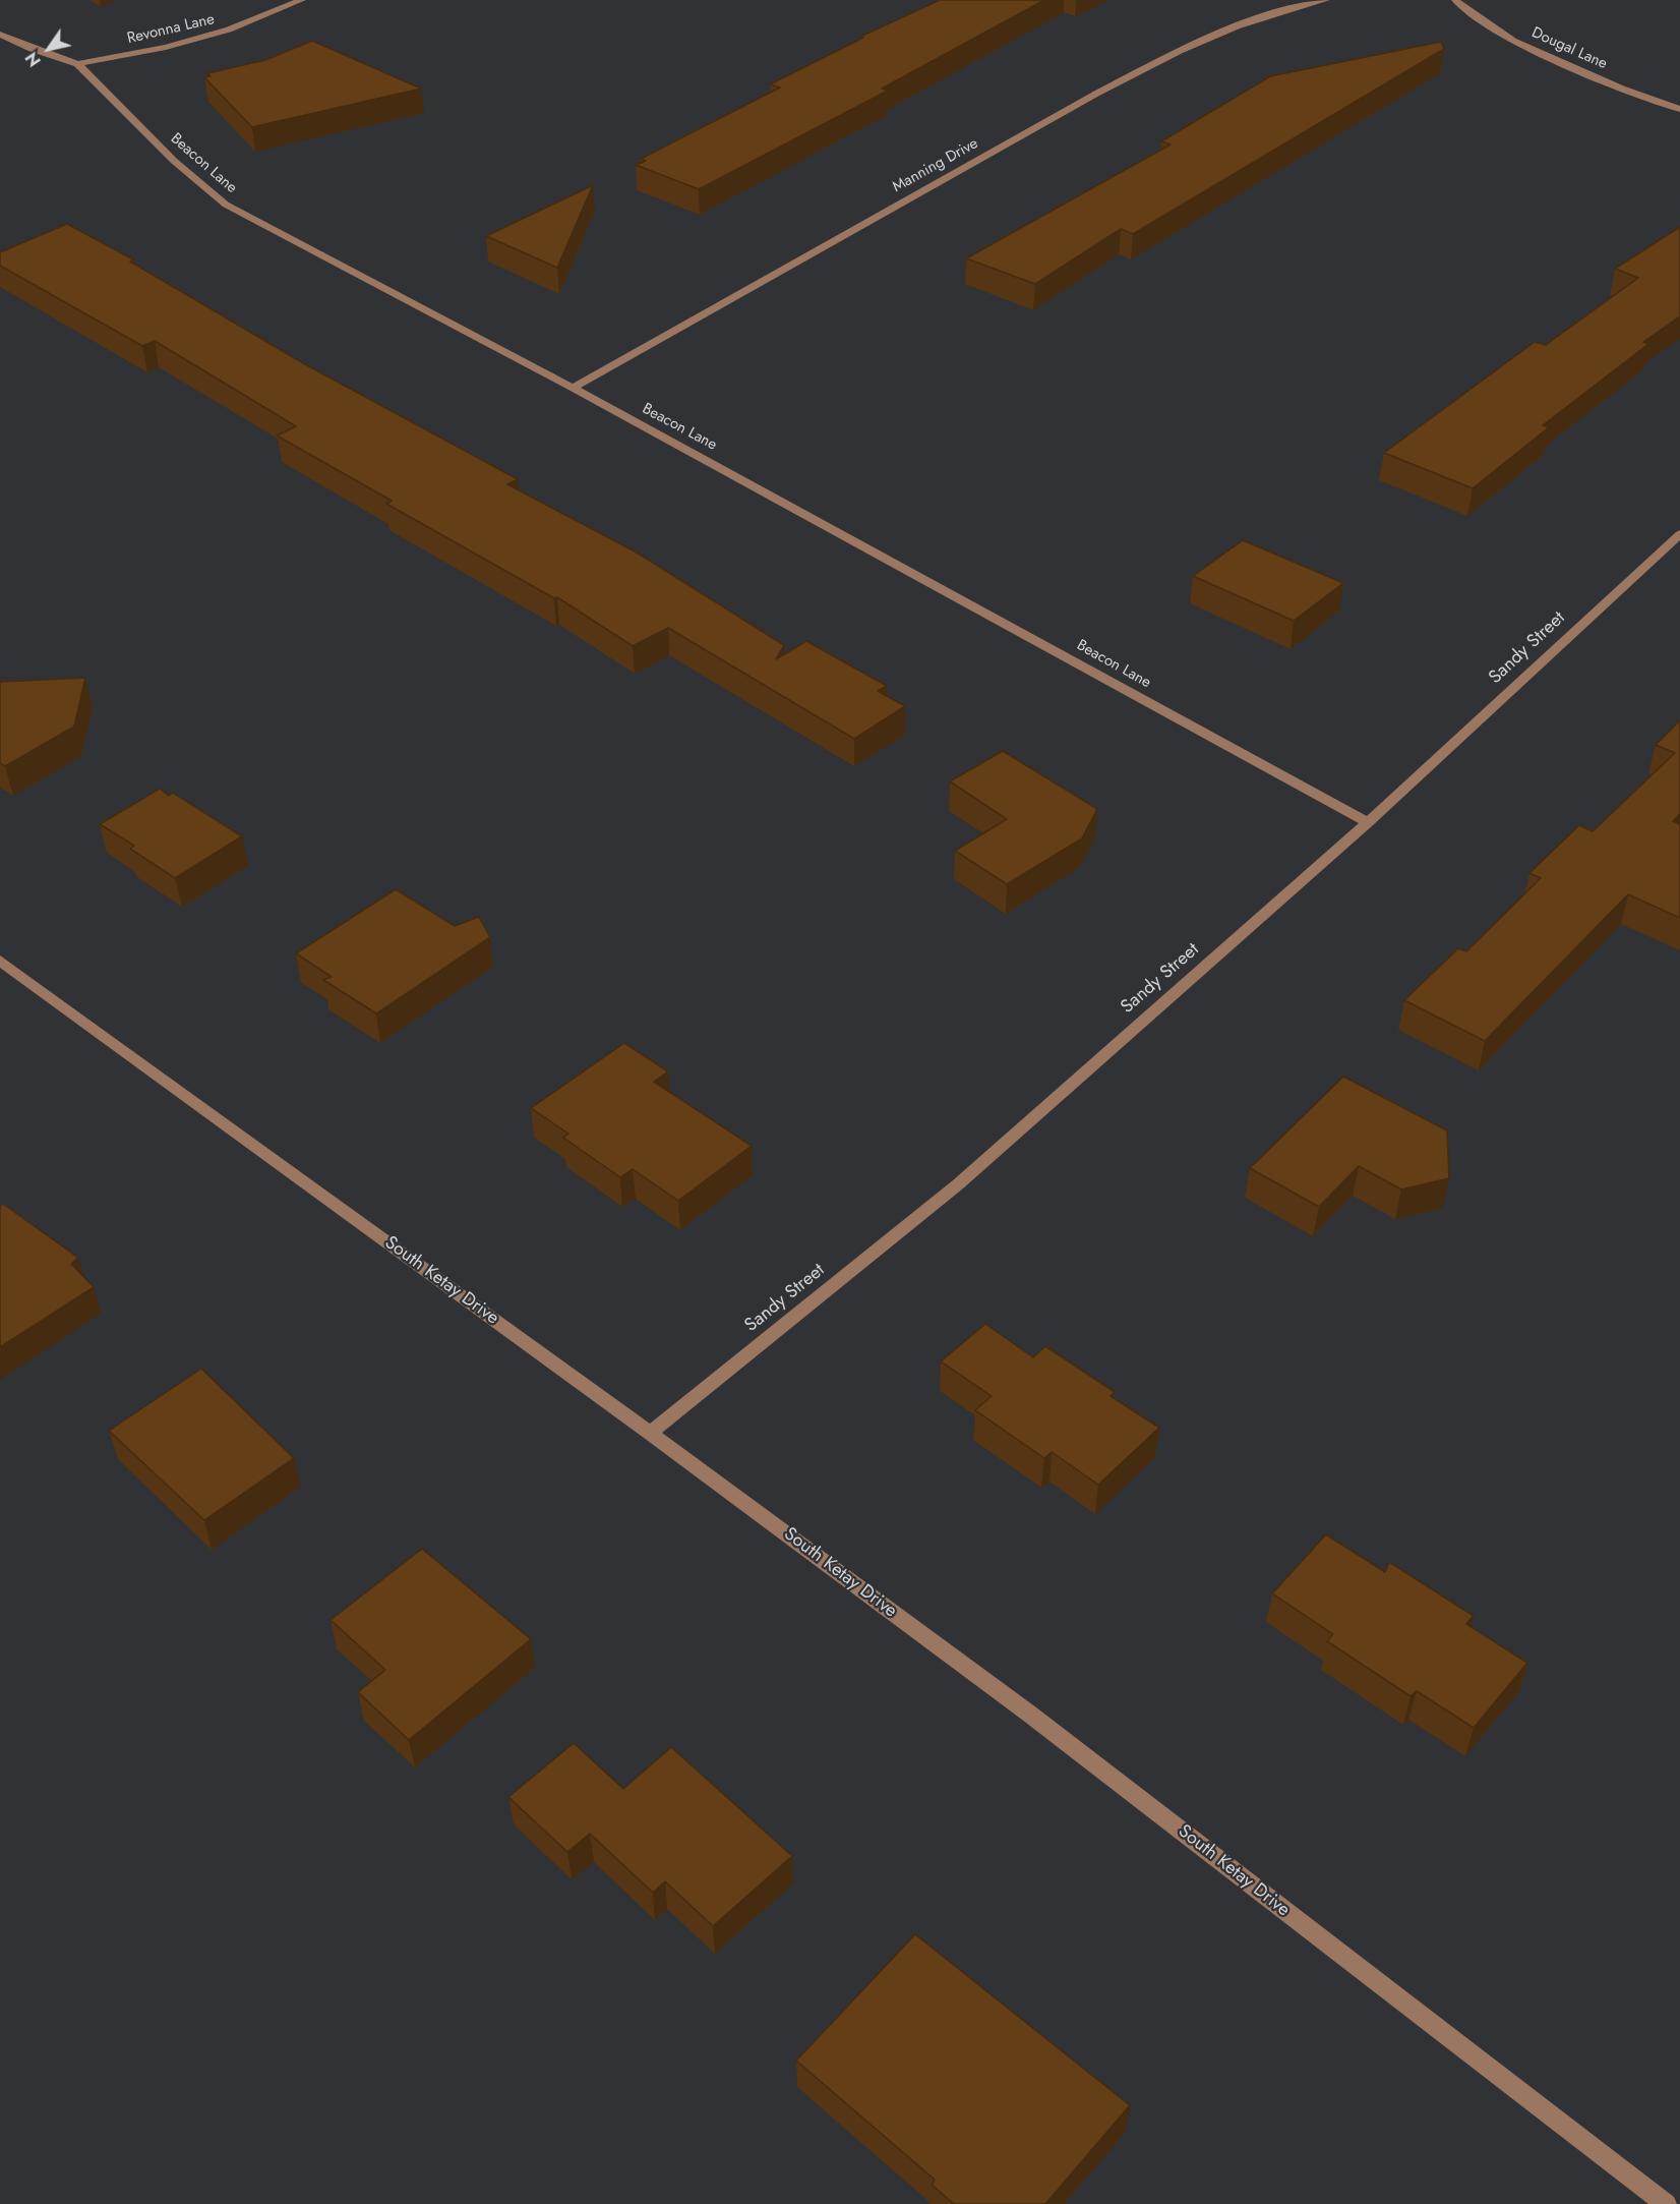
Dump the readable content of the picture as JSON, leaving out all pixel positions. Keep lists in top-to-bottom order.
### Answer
{
  "streets": {
    "street": [
      "Revonna Lane",
      "Dougal Lane",
      "Beacon Lane",
      "Manning Drive",
      "Sandy Street",
      "South Ketay Drive"
    ]
  },
  "crossings": [
    ["Revonna Lane", "Beacon Lane"],
    ["Beacon Lane", "Manning Drive"],
    ["Beacon Lane", "Sandy Street"],
    ["Sandy Street", "South Ketay Drive"]
  ],
  "north": "bottom left"
}
